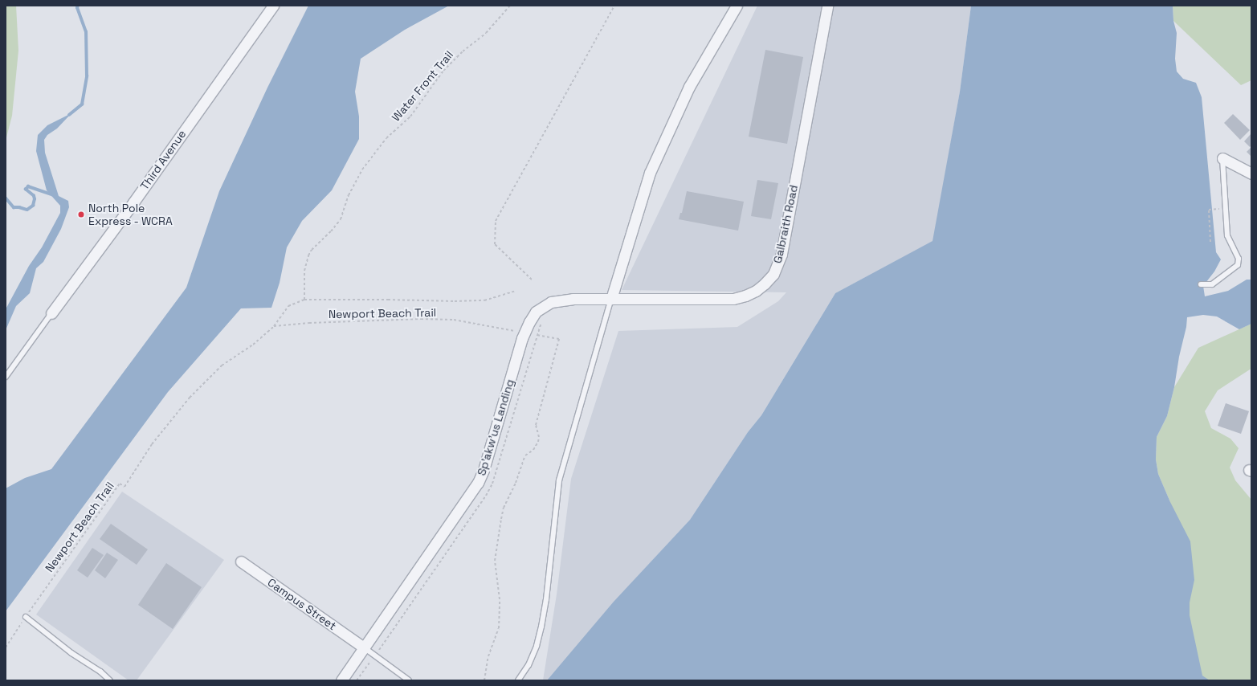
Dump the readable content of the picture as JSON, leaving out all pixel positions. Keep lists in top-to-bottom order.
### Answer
{
  "streets": {
    "street": [
      "Third Avenue",
      "Galbraith Road",
      "Sp’akw’us Landing",
      "Campus Street"
    ],
    "path": ["Water Front Trail", "Newport Beach Trail"]
  },
  "crossings": [
    ["Galbraith Road", "Sp’akw’us Landing"],
    ["Sp’akw’us Landing", "Campus Street"]
  ],
  "places": ["North Pole Express - WCRA"]
}
